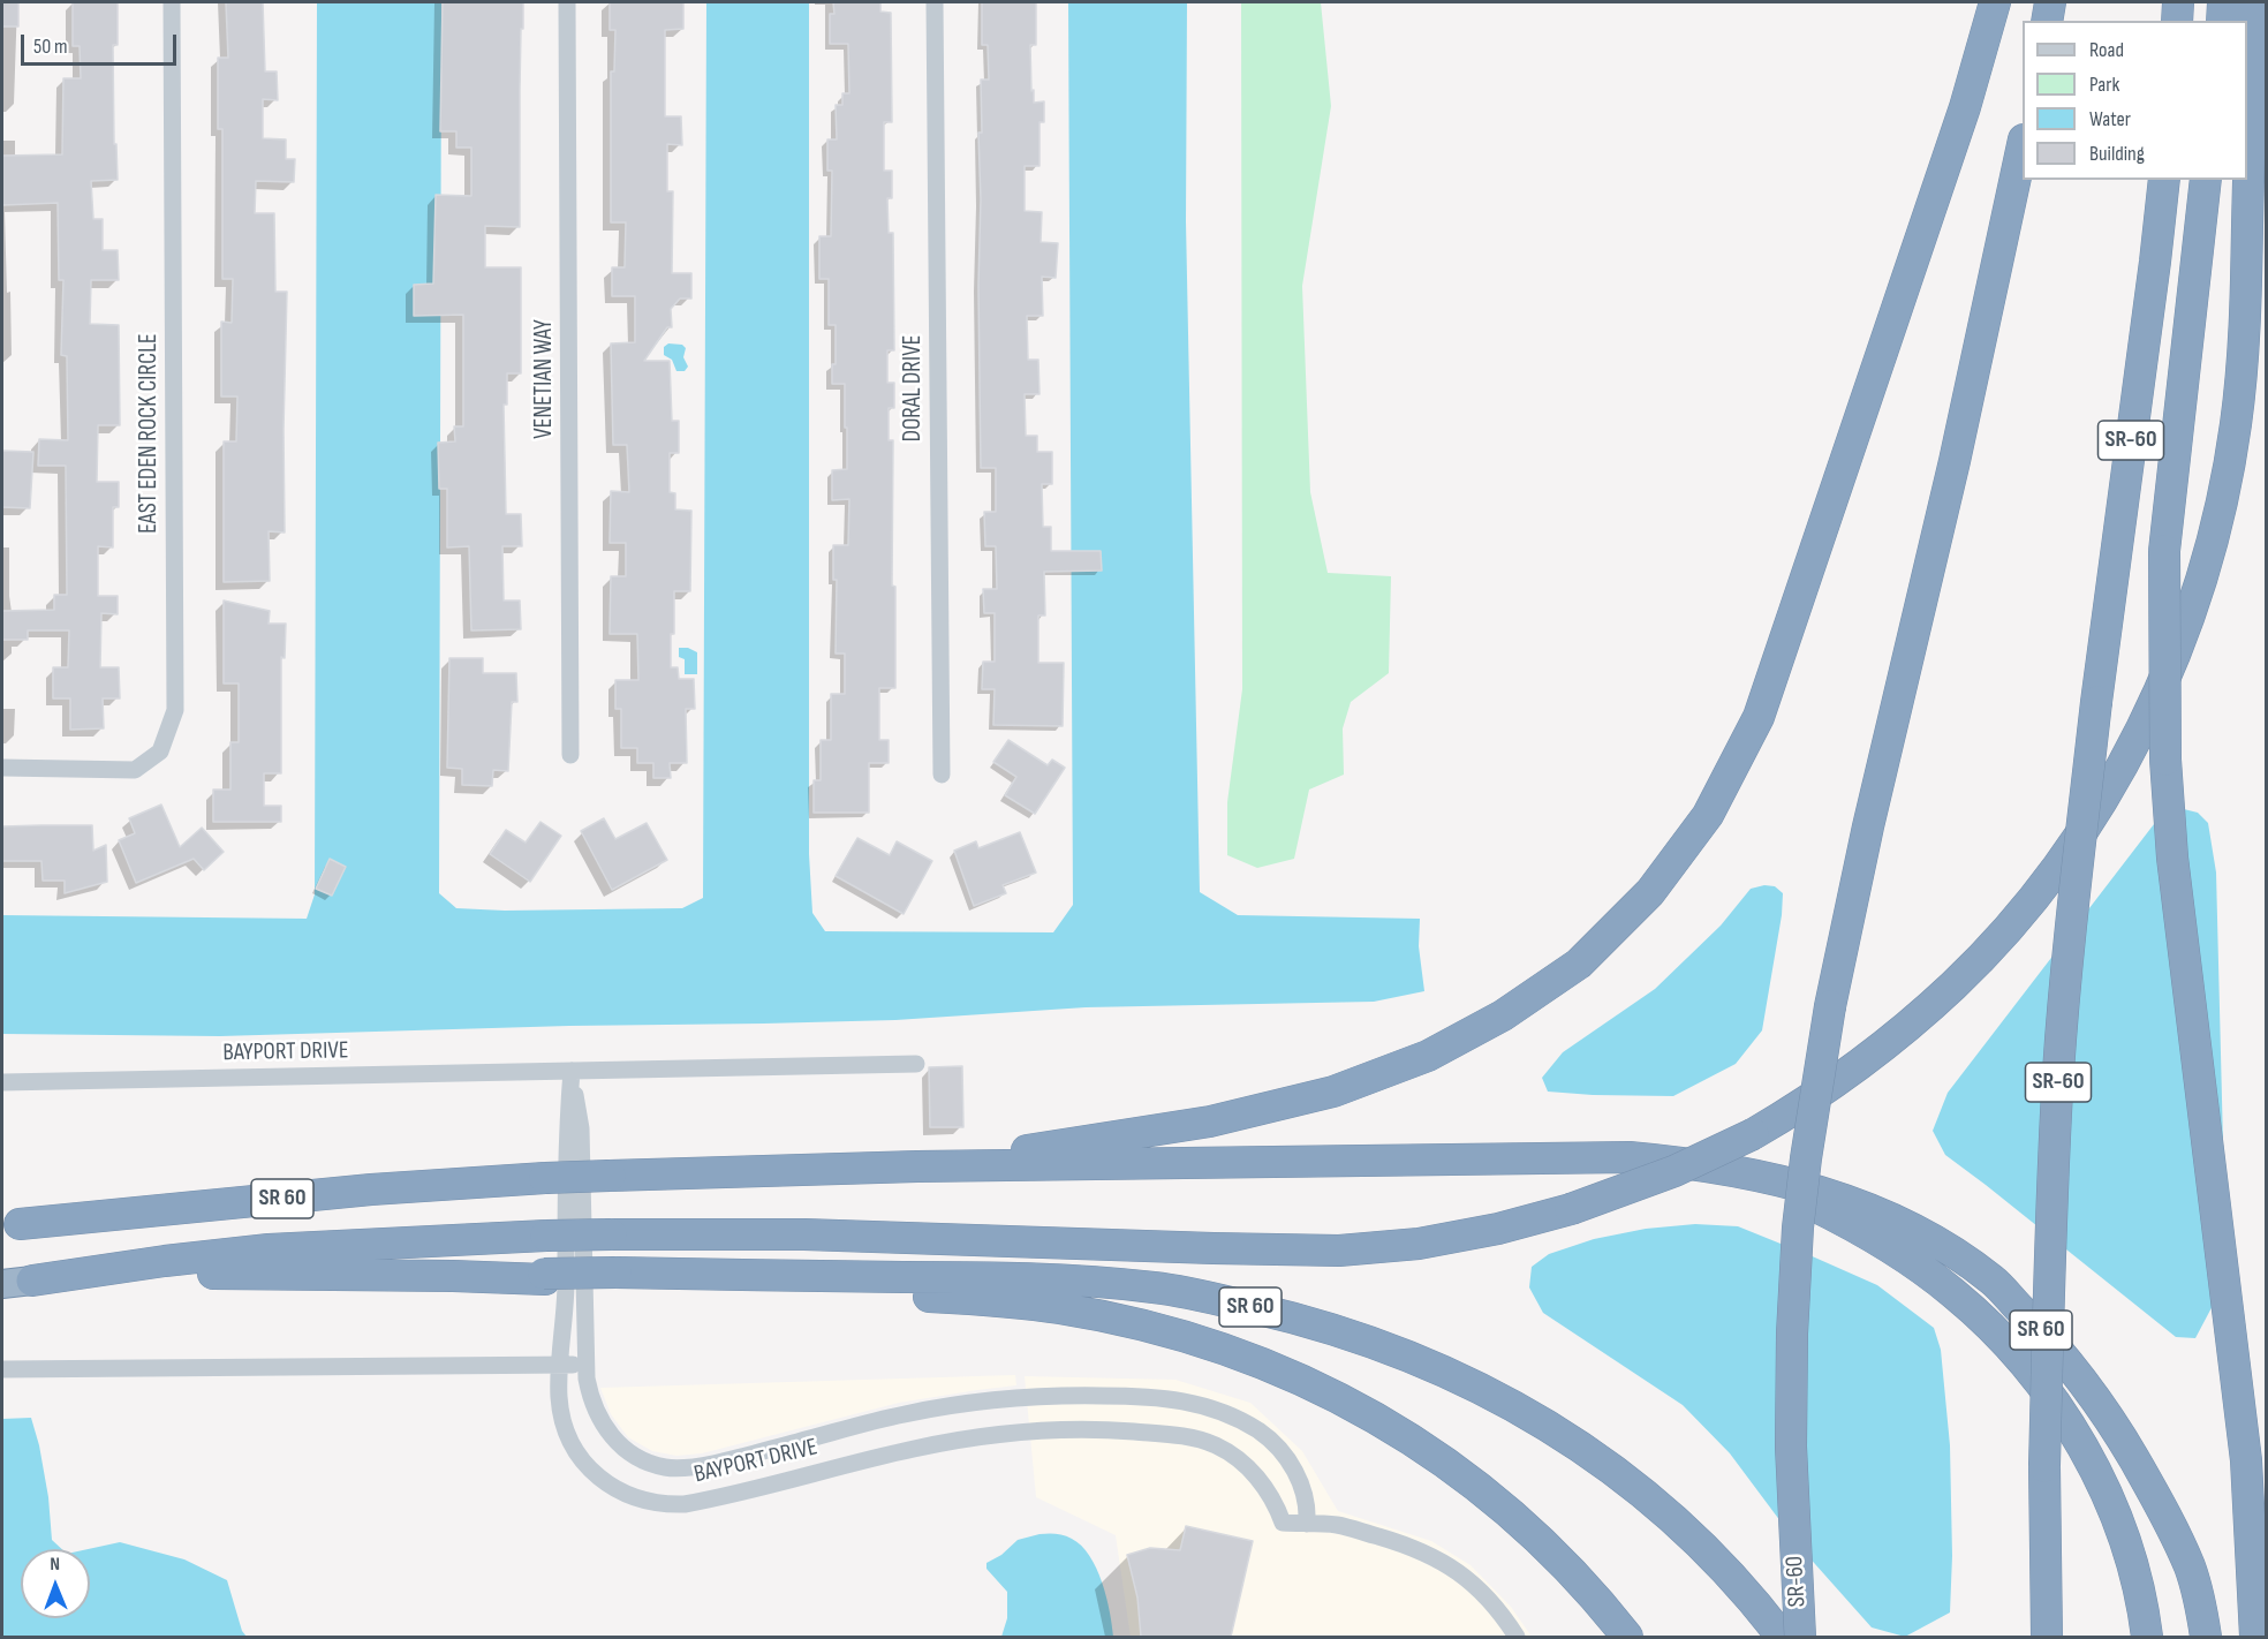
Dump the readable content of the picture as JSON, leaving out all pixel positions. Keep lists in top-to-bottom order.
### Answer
{
  "streets": {
    "highway": ["SR-60", "SR 60"],
    "street": [
      "VENETIAN WAY",
      "DORAL DRIVE",
      "EAST EDEN ROCK CIRCLE",
      "BAYPORT DRIVE"
    ]
  },
  "legend": [
    "Road",
    "Park",
    "Water",
    "Building"
  ],
  "scale_bar": "50 m",
  "north": "top"
}
